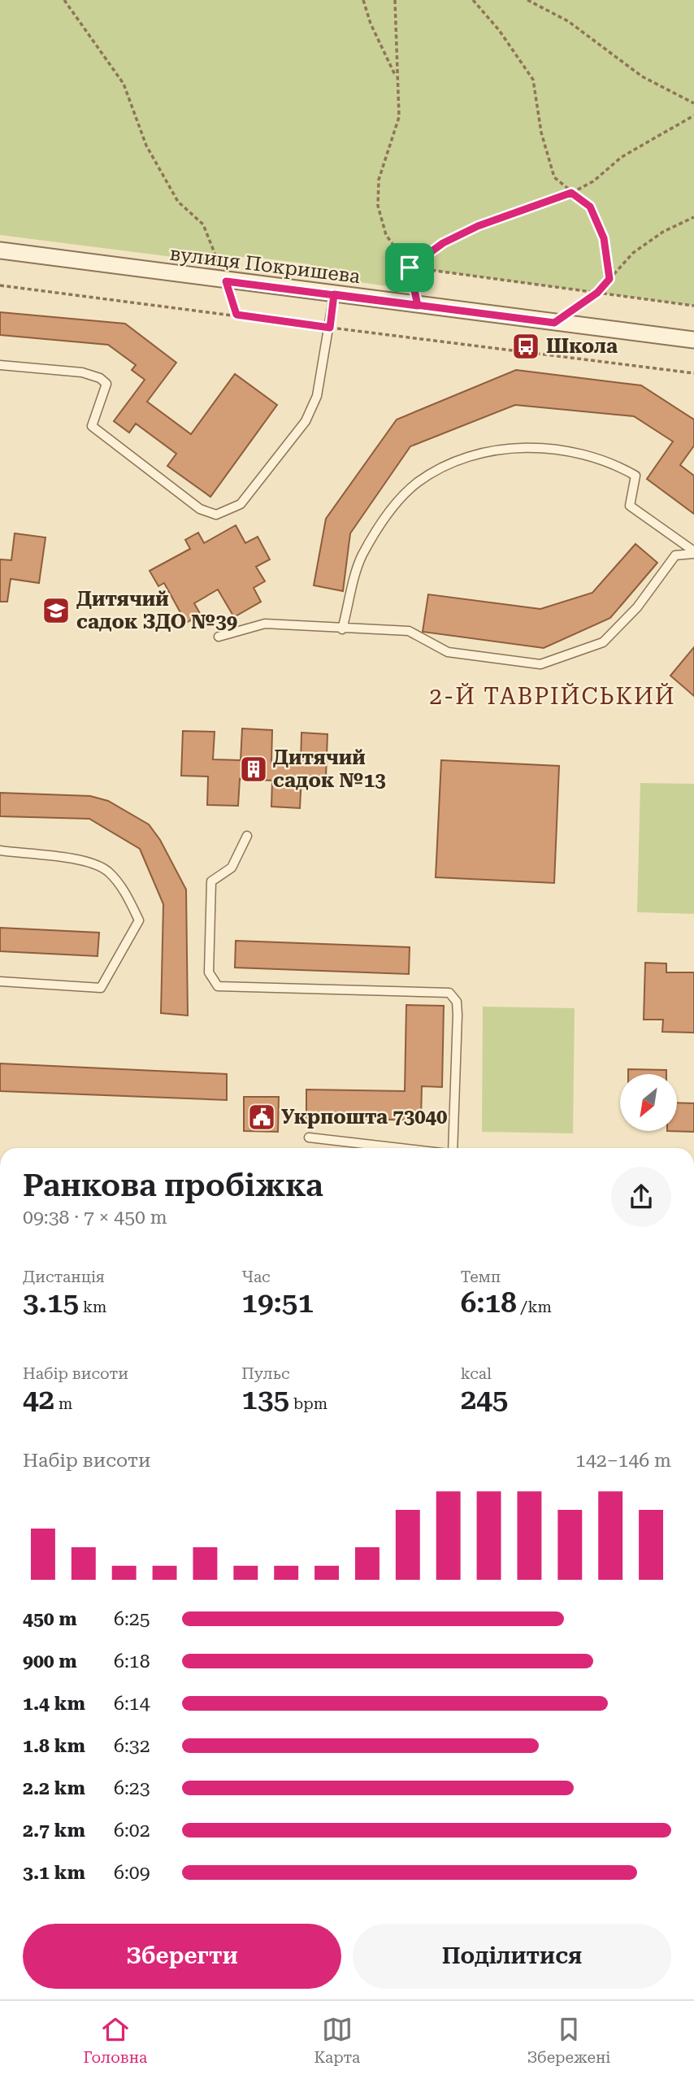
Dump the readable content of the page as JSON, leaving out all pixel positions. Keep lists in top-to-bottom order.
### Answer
{
  "streets": {
    "street": ["вулиця Покришева"]
  },
  "districts": ["2-Й ТАВРІЙСЬКИЙ"],
  "places": {
    "bus stop": ["Школа"],
    "school or university": ["Дитячий садок ЗДО №39"],
    "building": ["Дитячий садок №13"],
    "public building": ["Укрпошта 73040"]
  },
  "north": "bottom left",
  "page": {
    "heading": ["Ранкова пробіжка", "09:38 · 7 × 450 m"],
    "stats": [
      ["Дистанція", "3.15 km"],
      ["Час", "19:51"],
      ["Темп", "6:18 /km"],
      ["Набір висоти", "42 m"],
      ["Пульс", "135 bpm"],
      ["kcal", "245"]
    ],
    "chart": ["Набір висоти", "142–146 m"],
    "list": [
      {
        "name": "450 m",
        "note": "6:25"
      },
      {
        "name": "900 m",
        "note": "6:18"
      },
      {
        "name": "1.4 km",
        "note": "6:14"
      },
      {
        "name": "1.8 km",
        "note": "6:32"
      },
      {
        "name": "2.2 km",
        "note": "6:23"
      },
      {
        "name": "2.7 km",
        "note": "6:02"
      },
      {
        "name": "3.1 km",
        "note": "6:09"
      }
    ],
    "buttons": ["Зберегти", "Поділитися"],
    "tabs": ["Головна", "Карта", "Збережені"]
  }
}
